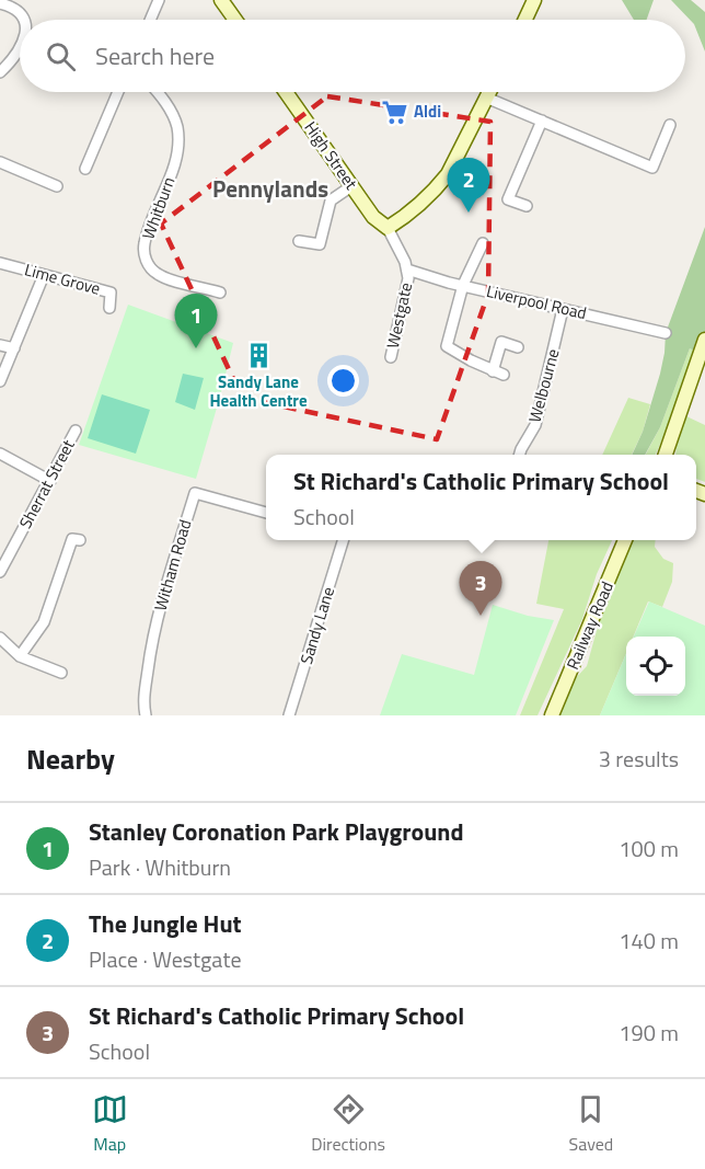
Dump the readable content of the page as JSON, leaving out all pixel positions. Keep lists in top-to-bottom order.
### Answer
{
  "streets": {
    "street": [
      "High Street",
      "Whitburn",
      "Lime Grove",
      "Liverpool Road",
      "Westgate",
      "Welbourne",
      "Sherrat Street",
      "Witham Road",
      "Sandy Lane",
      "Railway Road"
    ]
  },
  "crossings": [
    ["High Street", "Westgate"],
    ["Liverpool Road", "Westgate"],
    ["Liverpool Road", "Welbourne"]
  ],
  "districts": ["Pennylands"],
  "places": {
    "supermarket": ["Aldi"],
    "building": ["Sandy Lane Health Centre"]
  },
  "page": {
    "search": "Search here",
    "pins": ["2", "1", "3"],
    "popup": ["St Richard's Catholic Primary School", "School"],
    "heading": ["Nearby", "3 results"],
    "list": [
      {
        "mark": "1",
        "name": "Stanley Coronation Park Playground",
        "note": "Park · Whitburn",
        "value": "100 m"
      },
      {
        "mark": "2",
        "name": "The Jungle Hut",
        "note": "Place · Westgate",
        "value": "140 m"
      },
      {
        "mark": "3",
        "name": "St Richard's Catholic Primary School",
        "note": "School",
        "value": "190 m"
      }
    ],
    "nav": ["Map", "Directions", "Saved"]
  }
}
